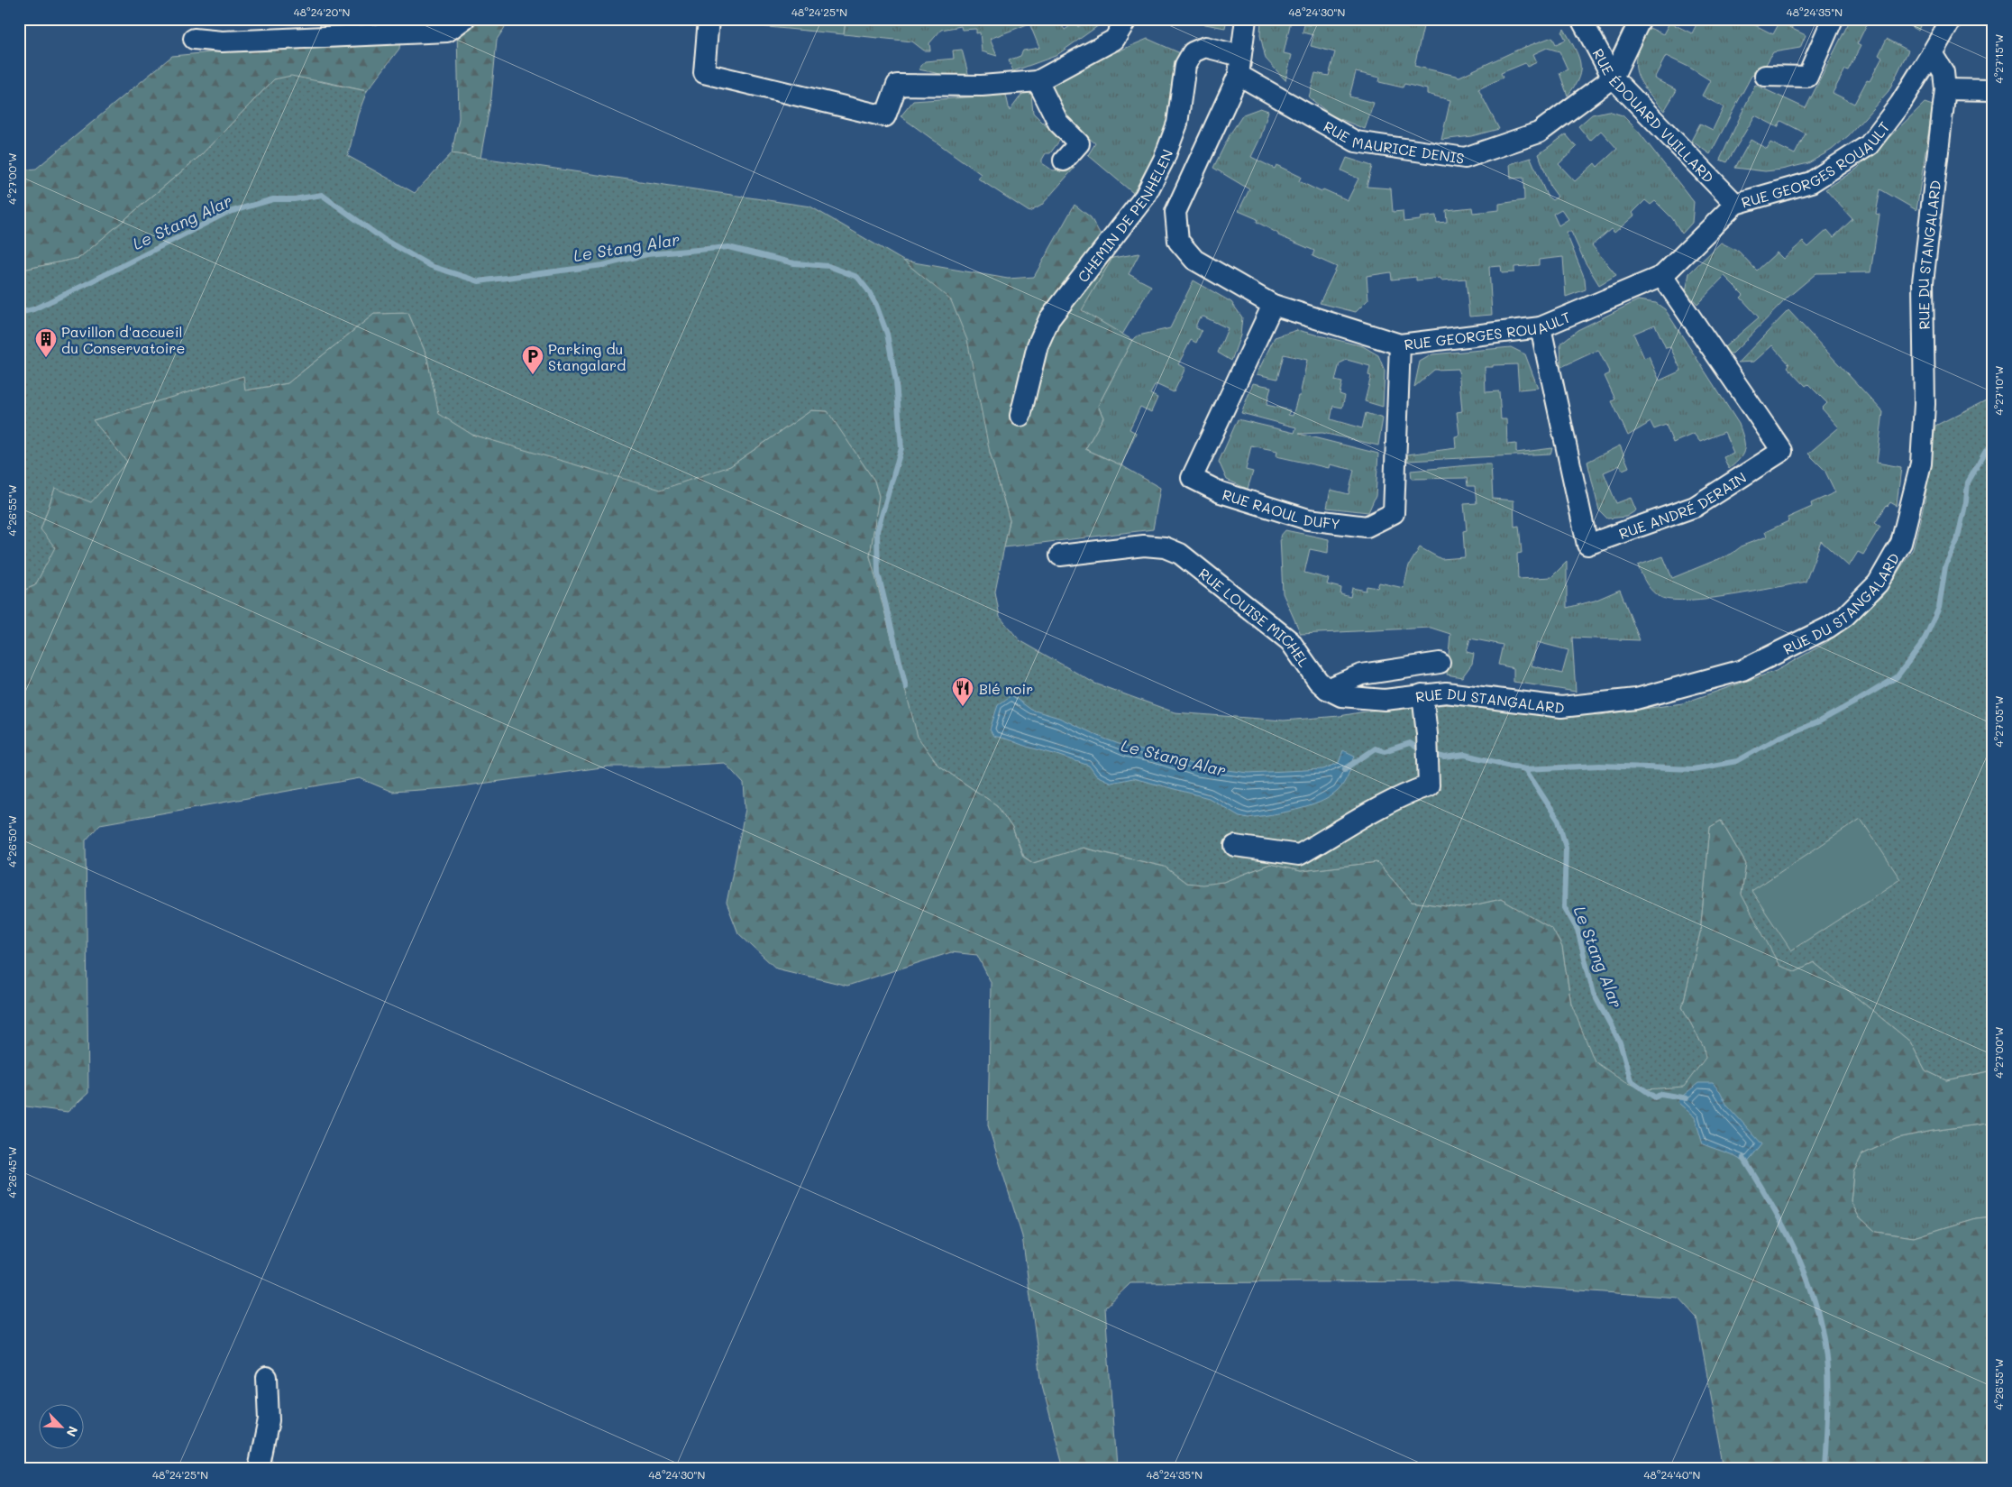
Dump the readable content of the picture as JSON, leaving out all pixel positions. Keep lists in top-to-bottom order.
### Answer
{
  "streets": {
    "street": [
      "RUE ÉDOUARD VUILLARD",
      "RUE MAURICE DENIS",
      "RUE GEORGES ROUAULT",
      "CHEMIN DE PENHELEN",
      "RUE DU STANGALARD",
      "RUE ANDRÉ DERAIN",
      "RUE RAOUL DUFY",
      "RUE LOUISE MICHEL"
    ]
  },
  "crossings": [
    ["RUE ÉDOUARD VUILLARD", "RUE MAURICE DENIS"],
    ["RUE ÉDOUARD VUILLARD", "RUE GEORGES ROUAULT"],
    ["RUE MAURICE DENIS", "RUE GEORGES ROUAULT"],
    ["RUE MAURICE DENIS", "CHEMIN DE PENHELEN"],
    ["RUE GEORGES ROUAULT", "CHEMIN DE PENHELEN"],
    ["RUE GEORGES ROUAULT", "RUE DU STANGALARD"],
    ["RUE GEORGES ROUAULT", "RUE ANDRÉ DERAIN"],
    ["RUE GEORGES ROUAULT", "RUE RAOUL DUFY"],
    ["RUE DU STANGALARD", "RUE LOUISE MICHEL"]
  ],
  "water": ["Le Stang Alar"],
  "places": {
    "building": ["Pavillon d'accueil du Conservatoire"],
    "parking": ["Parking du Stangalard"],
    "restaurant": ["Blé noir"]
  },
  "north": "bottom right",
  "coordinates": [
    "48°24'20\"N",
    "48°24'25\"N",
    "48°24'30\"N",
    "48°24'35\"N",
    "4°27'15\"W",
    "4°27'00\"W",
    "4°27'10\"W",
    "4°26'55\"W",
    "4°27'05\"W",
    "4°26'50\"W",
    "4°26'45\"W",
    "48°24'40\"N"
  ]
}
